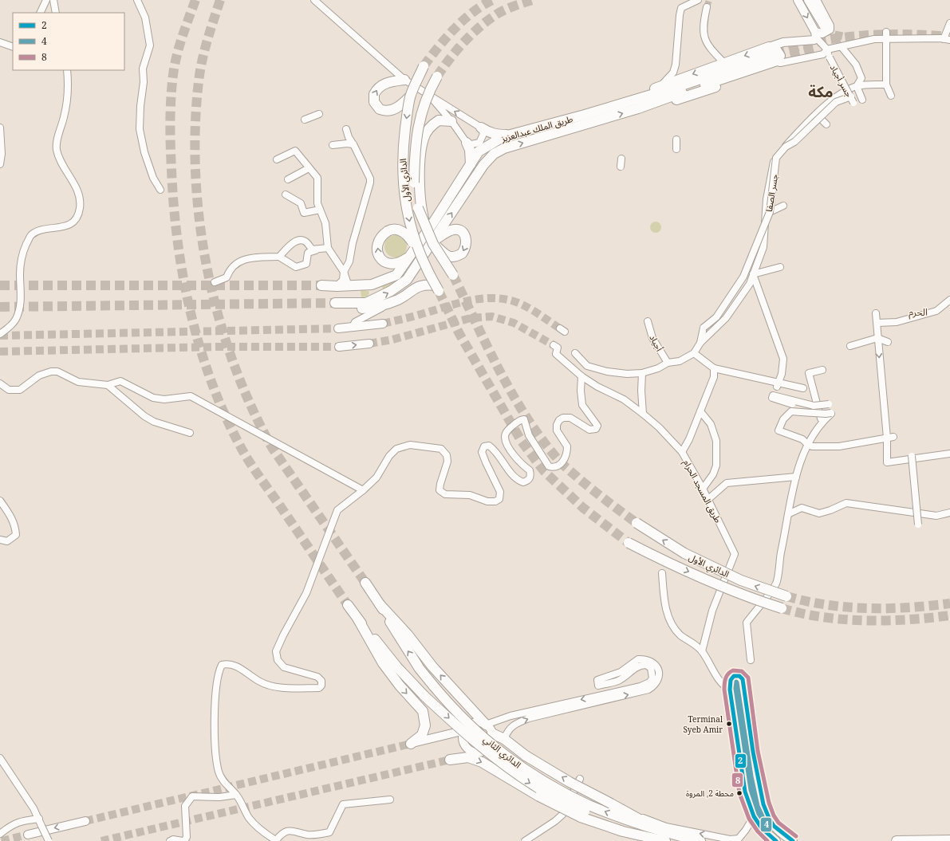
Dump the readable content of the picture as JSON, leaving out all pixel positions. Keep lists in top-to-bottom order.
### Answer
{
  "streets": {
    "highway": ["طريق الملك عبدالعزيز", "الدائري الأول", "الدائري الثاني"],
    "street": [
      "جسر أجياد",
      "جسر الصفا",
      "أجياد",
      "طريق المسجد الحرام"
    ]
  },
  "crossings": [
    ["جسر أجياد", "جسر الصفا"],
    ["طريق الملك عبدالعزيز", "الدائري الأول"]
  ],
  "districts": ["مكة", "الحرم"],
  "places": ["Terminal Syeb Amir", "محطة 2, المروة"],
  "lines": ["transit line 8", "transit line 2", "transit line 4"],
  "legend": ["2", "4", "8"]
}
